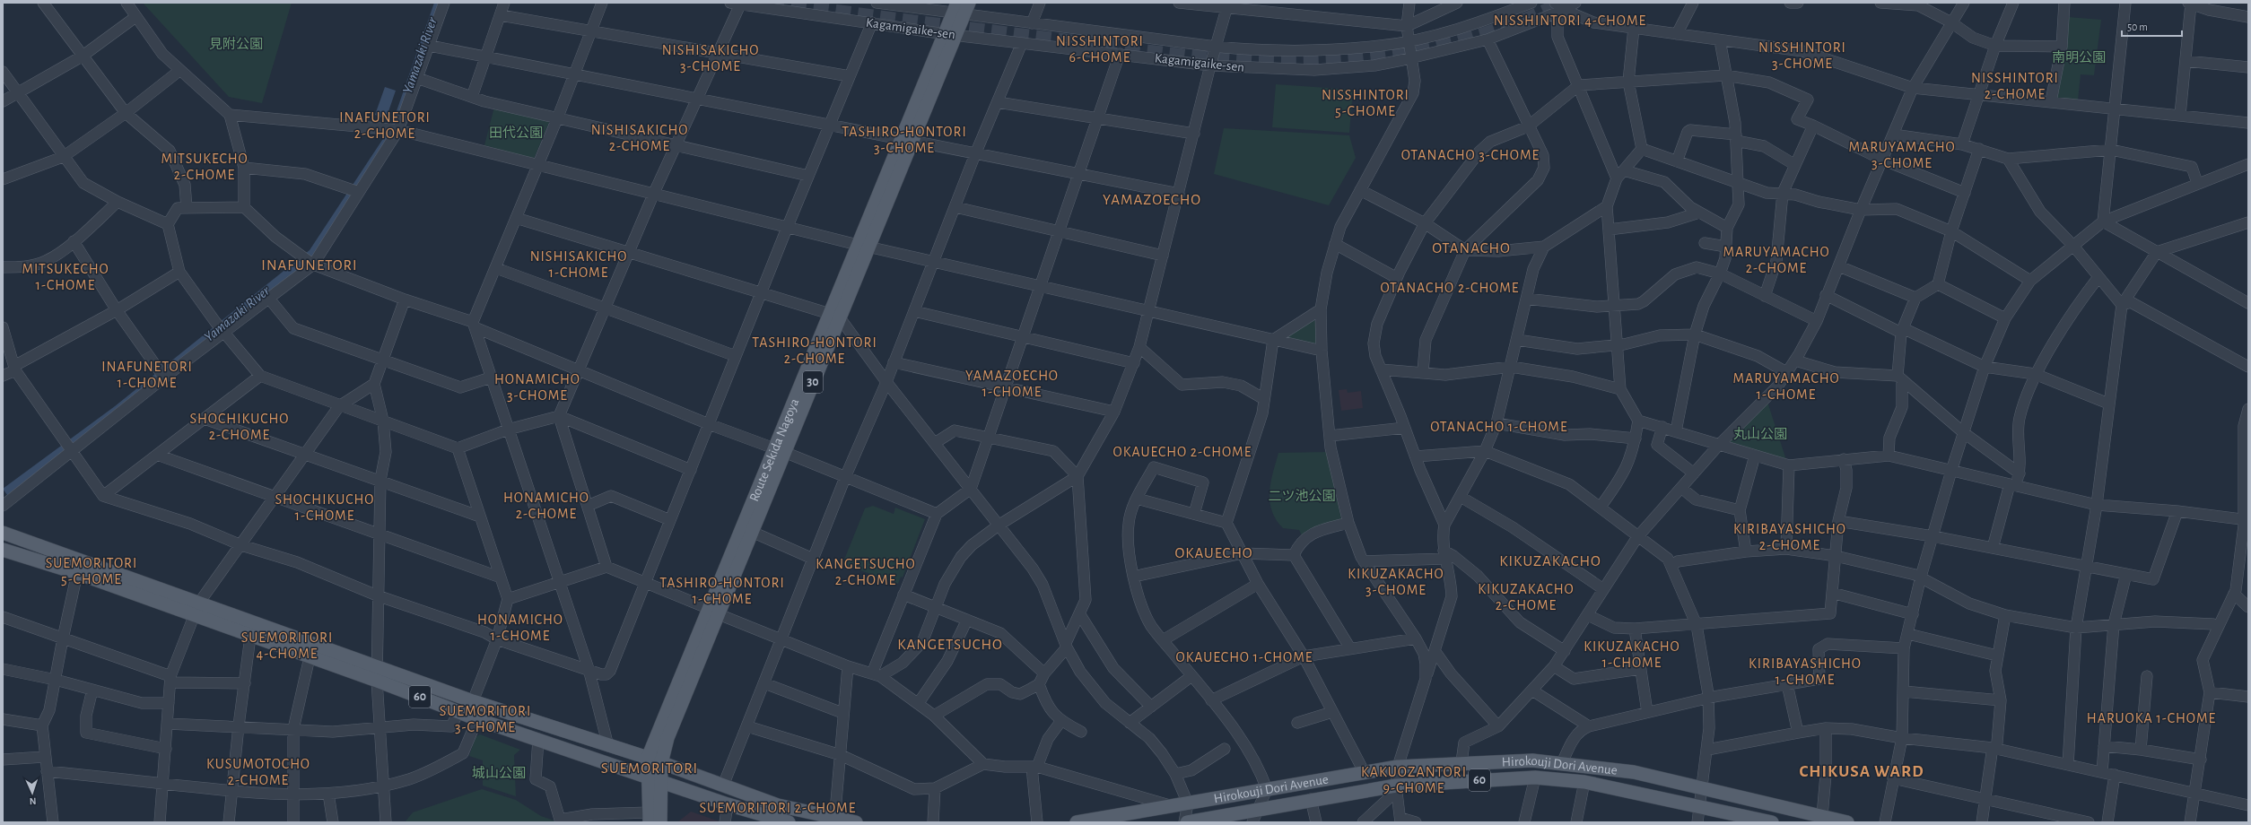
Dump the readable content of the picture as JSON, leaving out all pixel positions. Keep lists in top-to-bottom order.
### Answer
{
  "streets": {
    "main road": [
      "30",
      "Route Sekida Nagoya",
      "60",
      "Hirokouji Dori Avenue"
    ],
    "street": ["Kagamigaike-sen"]
  },
  "crossings": [
    ["Kagamigaike-sen", "Route Sekida Nagoya"],
    ["Route Sekida Nagoya", "60"]
  ],
  "districts": [
    "NISSHINTORI 4-CHOME",
    "NISSHINTORI 6-CHOME",
    "NISSHINTORI 3-CHOME",
    "NISHISAKICHO 3-CHOME",
    "NISSHINTORI 2-CHOME",
    "NISSHINTORI 5-CHOME",
    "INAFUNETORI 2-CHOME",
    "NISHISAKICHO 2-CHOME",
    "TASHIRO-HONTORI 3-CHOME",
    "MARUYAMACHO 3-CHOME",
    "OTANACHO 3-CHOME",
    "MITSUKECHO 2-CHOME",
    "YAMAZOECHO",
    "OTANACHO",
    "MARUYAMACHO 2-CHOME",
    "NISHISAKICHO 1-CHOME",
    "INAFUNETORI",
    "MITSUKECHO 1-CHOME",
    "OTANACHO 2-CHOME",
    "TASHIRO-HONTORI 2-CHOME",
    "INAFUNETORI 1-CHOME",
    "YAMAZOECHO 1-CHOME",
    "MARUYAMACHO 1-CHOME",
    "HONAMICHO 3-CHOME",
    "SHOCHIKUCHO 2-CHOME",
    "OTANACHO 1-CHOME",
    "OKAUECHO 2-CHOME",
    "HONAMICHO 2-CHOME",
    "SHOCHIKUCHO 1-CHOME",
    "KIRIBAYASHICHO 2-CHOME",
    "OKAUECHO",
    "KIKUZAKACHO",
    "SUEMORITORI 5-CHOME",
    "KANGETSUCHO 2-CHOME",
    "KIKUZAKACHO 3-CHOME",
    "TASHIRO-HONTORI 1-CHOME",
    "KIKUZAKACHO 2-CHOME",
    "HONAMICHO 1-CHOME",
    "SUEMORITORI 4-CHOME",
    "KANGETSUCHO",
    "KIKUZAKACHO 1-CHOME",
    "OKAUECHO 1-CHOME",
    "KIRIBAYASHICHO 1-CHOME",
    "SUEMORITORI 3-CHOME",
    "HARUOKA 1-CHOME",
    "KUSUMOTOCHO 2-CHOME",
    "SUEMORITORI",
    "CHIKUSA WARD",
    "KAKUOZANTORI 9-CHOME",
    "SUEMORITORI 2-CHOME"
  ],
  "water": ["Yamazaki River"],
  "parks": [
    "見附公園",
    "南明公園",
    "田代公園",
    "丸山公園",
    "二ツ池公園",
    "城山公園"
  ],
  "scale_bar": "50 m",
  "north": "bottom"
}
